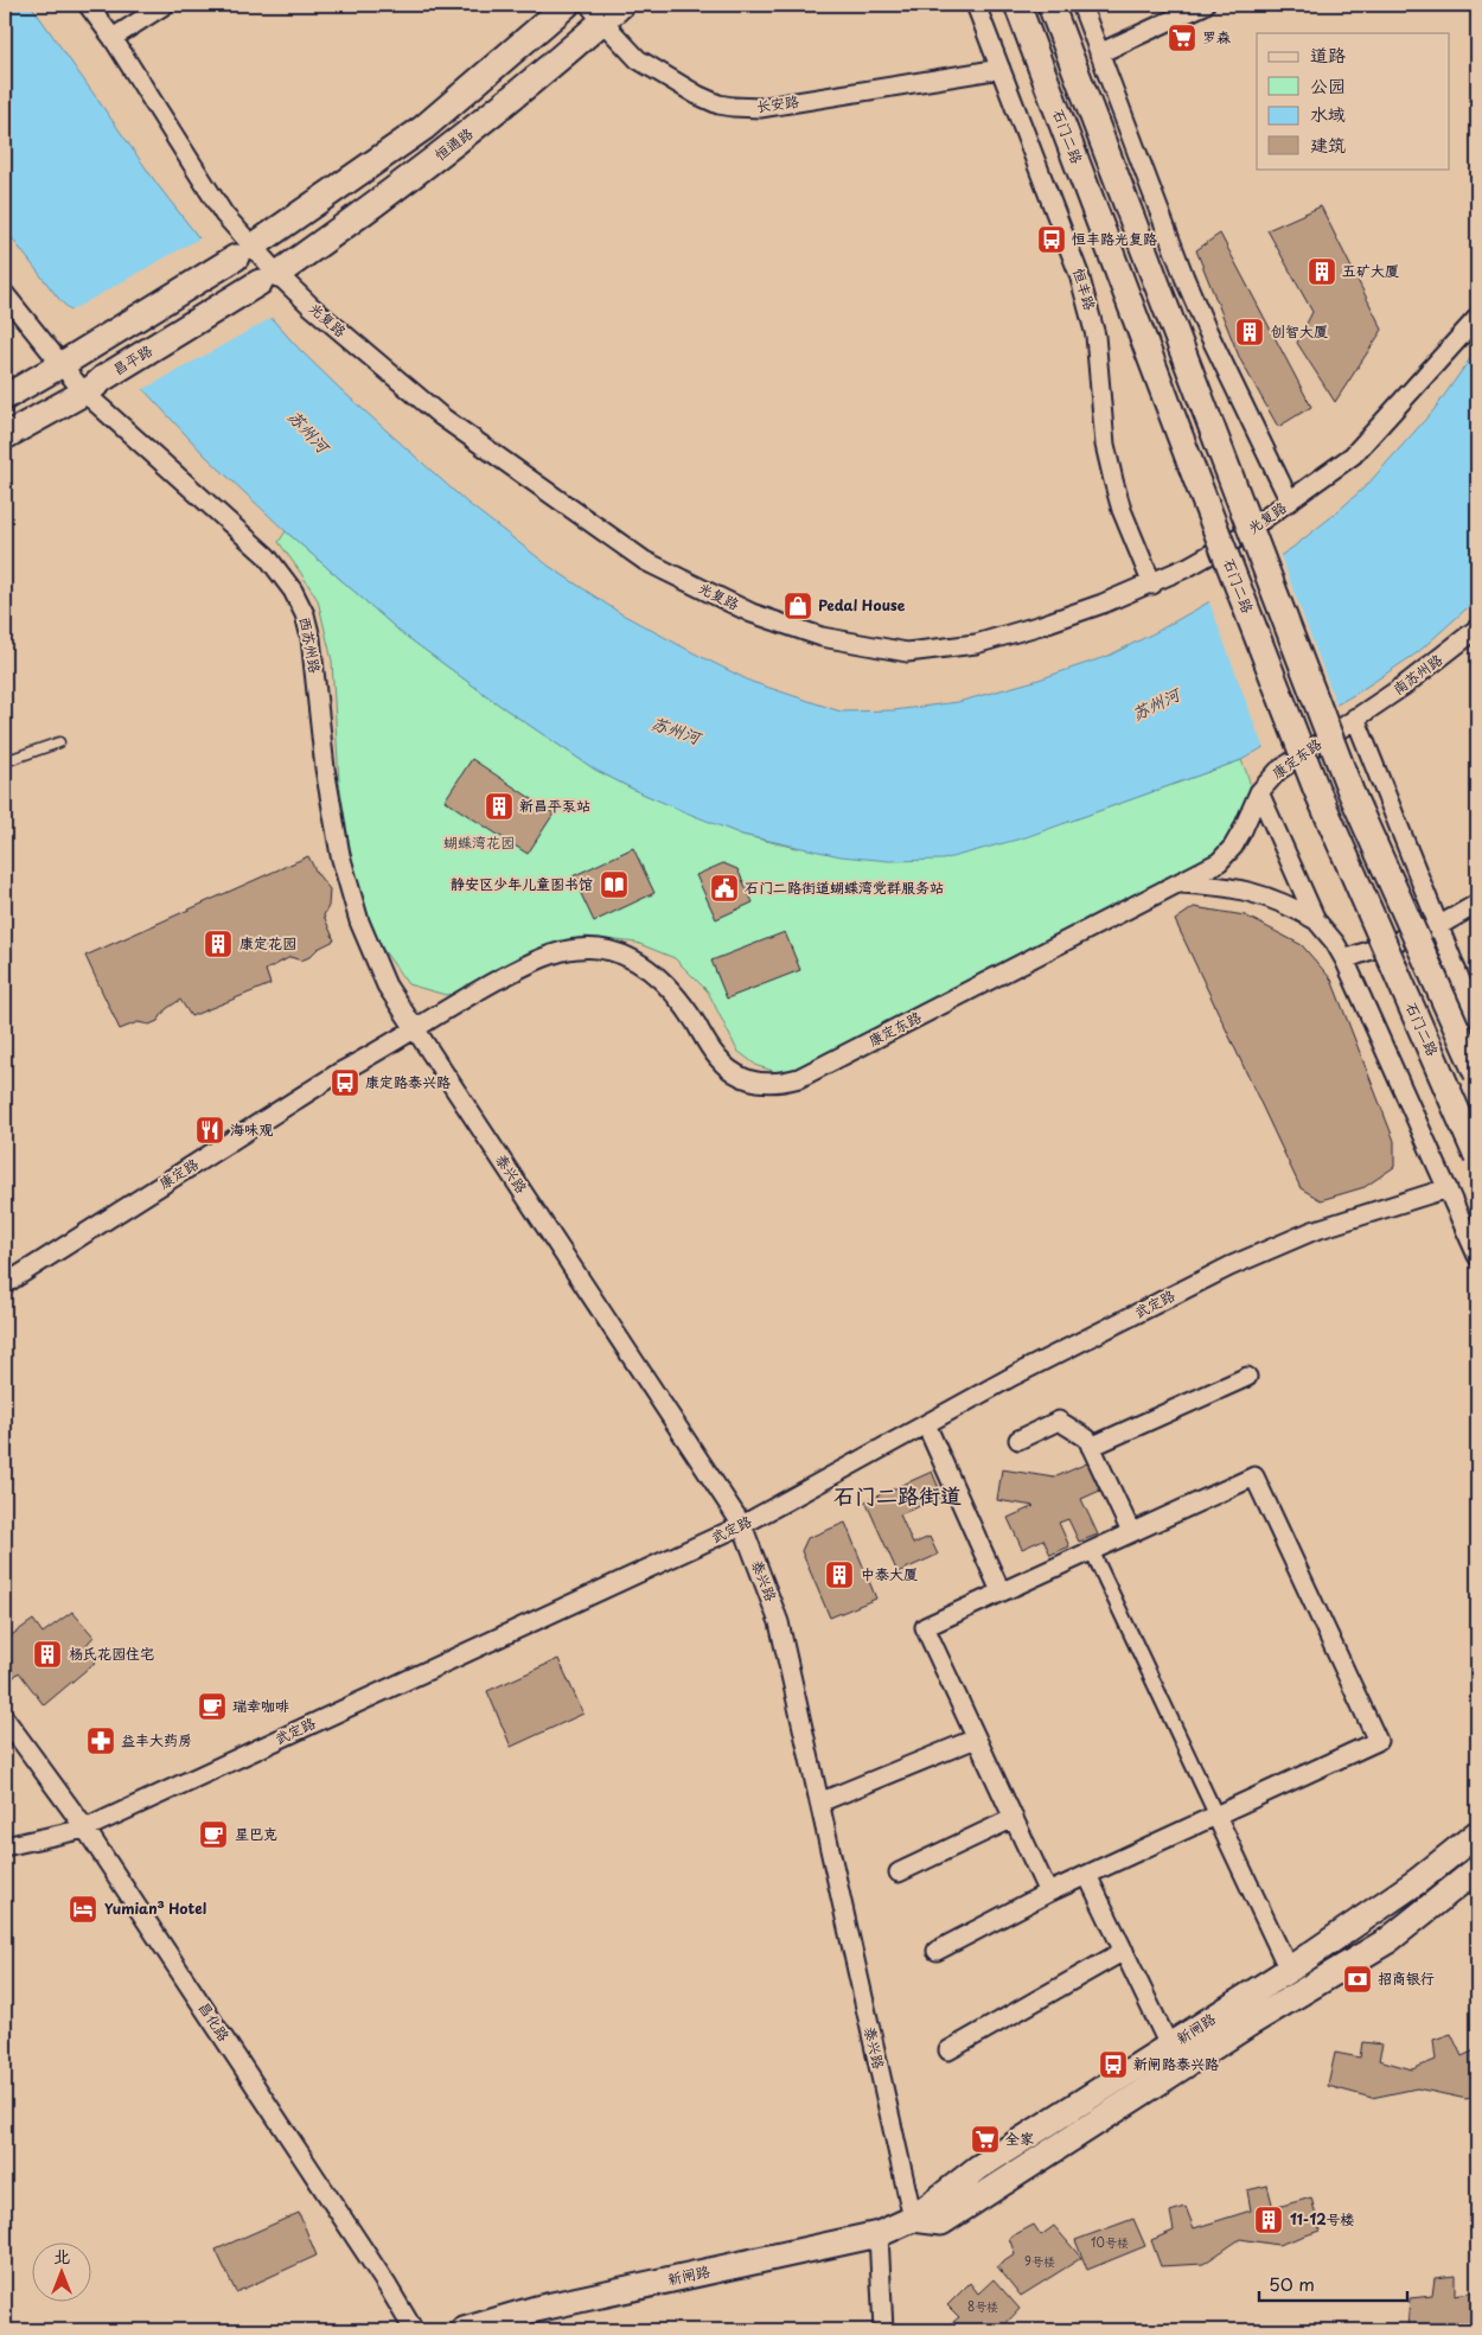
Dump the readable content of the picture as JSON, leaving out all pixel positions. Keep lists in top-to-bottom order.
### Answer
{
  "streets": {
    "main road": [
      "石门二路",
      "恒通路",
      "昌平路",
      "新闸路"
    ],
    "street": [
      "长安路",
      "恒丰路",
      "光复路",
      "西苏州路",
      "南苏州路",
      "康定东路",
      "康定路",
      "泰兴路",
      "武定路",
      "昌化路"
    ]
  },
  "crossings": [
    ["长安路", "恒通路"],
    ["长安路", "恒丰路"],
    ["恒通路", "光复路"],
    ["恒通路", "昌平路"],
    ["恒丰路", "光复路"],
    ["光复路", "昌平路"],
    ["昌平路", "西苏州路"],
    ["西苏州路", "康定东路"],
    ["西苏州路", "康定路"],
    ["西苏州路", "泰兴路"],
    ["南苏州路", "康定东路"],
    ["康定东路", "康定路"],
    ["康定东路", "泰兴路"],
    ["康定路", "泰兴路"],
    ["泰兴路", "武定路"],
    ["泰兴路", "新闸路"],
    ["武定路", "昌化路"]
  ],
  "districts": ["石门二路街道"],
  "water": ["苏州河"],
  "parks": ["蝴蝶湾花园"],
  "places": {
    "supermarket": ["罗森", "全家"],
    "bus stop": ["恒丰路光复路", "康定路泰兴路", "新闸路泰兴路"],
    "building": [
      "五矿大厦",
      "创智大厦",
      "新昌平泵站",
      "康定花园",
      "中泰大厦",
      "杨氏花园住宅",
      "11-12号楼"
    ],
    "shop": ["Pedal House"],
    "library": ["静安区少年儿童图书馆"],
    "public building": ["石门二路街道蝴蝶湾党群服务站"],
    "restaurant": ["海味观"],
    "cafe": ["瑞幸咖啡", "星巴克"],
    "pharmacy": ["益丰大药房"],
    "hotel": ["Yumian³ Hotel"],
    "bank": ["招商银行"]
  },
  "house_numbers": ["10号楼", "9号楼", "8号楼"],
  "legend": [
    "道路",
    "公园",
    "水域",
    "建筑"
  ],
  "scale_bar": "50 m",
  "north": "top"
}
